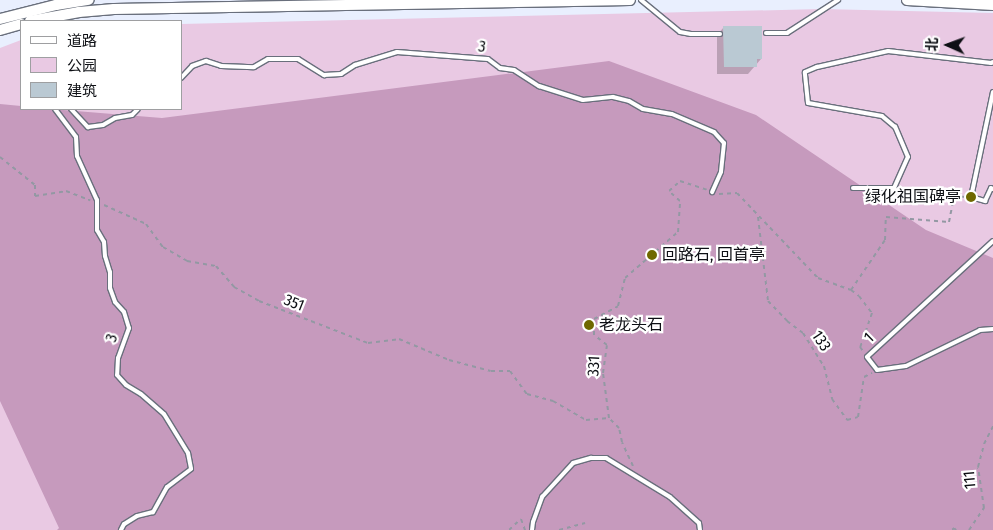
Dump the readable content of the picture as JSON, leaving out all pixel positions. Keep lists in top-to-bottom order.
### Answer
{
  "streets": {
    "lane": ["3", "1"],
    "path": [
      "351",
      "133",
      "331",
      "111"
    ]
  },
  "crossings": [
    ["3", "351"],
    ["3", "331"],
    ["351", "331"],
    ["1", "133"]
  ],
  "places": ["绿化祖国碑亭", "回路石, 回首亭", "老龙头石"],
  "legend": ["道路", "公园", "建筑"],
  "north": "left"
}
